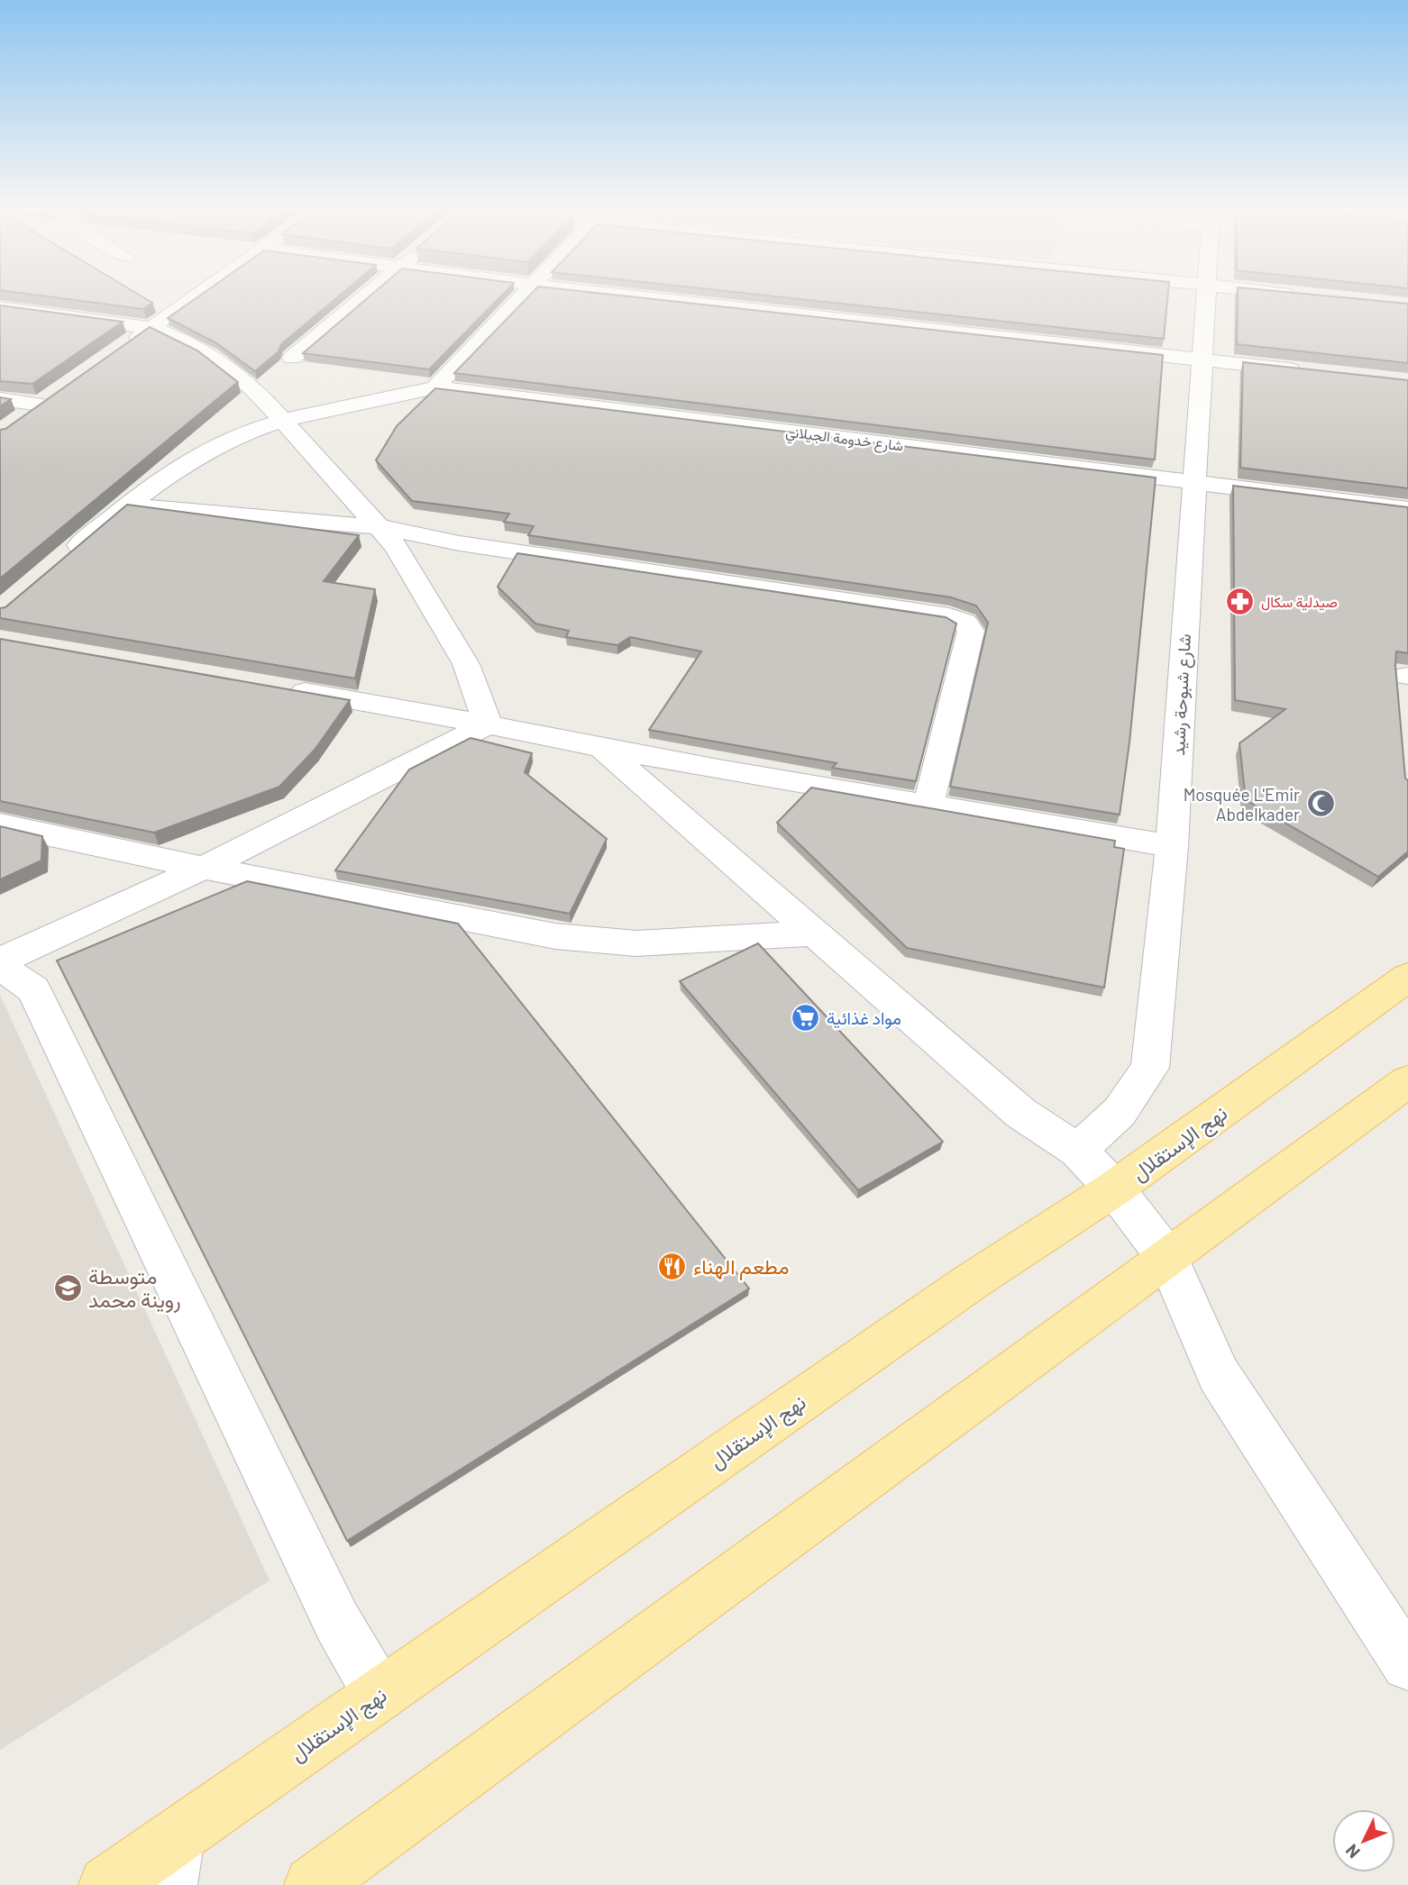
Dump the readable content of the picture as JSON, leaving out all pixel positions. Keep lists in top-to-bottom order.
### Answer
{
  "streets": {
    "main road": ["نهج الإستقلال"],
    "street": ["شارع خدومة الجيلاني", "شارع شبوحة رشيد"]
  },
  "crossings": [
    ["شارع خدومة الجيلاني", "شارع شبوحة رشيد"]
  ],
  "places": {
    "pharmacy": ["صيدلية سكال"],
    "mosque": ["Mosquée L'Emir Abdelkader"],
    "supermarket": ["مواد غذائية"],
    "restaurant": ["مطعم الهناء"],
    "school or university": ["متوسطة روينة محمد"]
  },
  "north": "bottom left"
}
